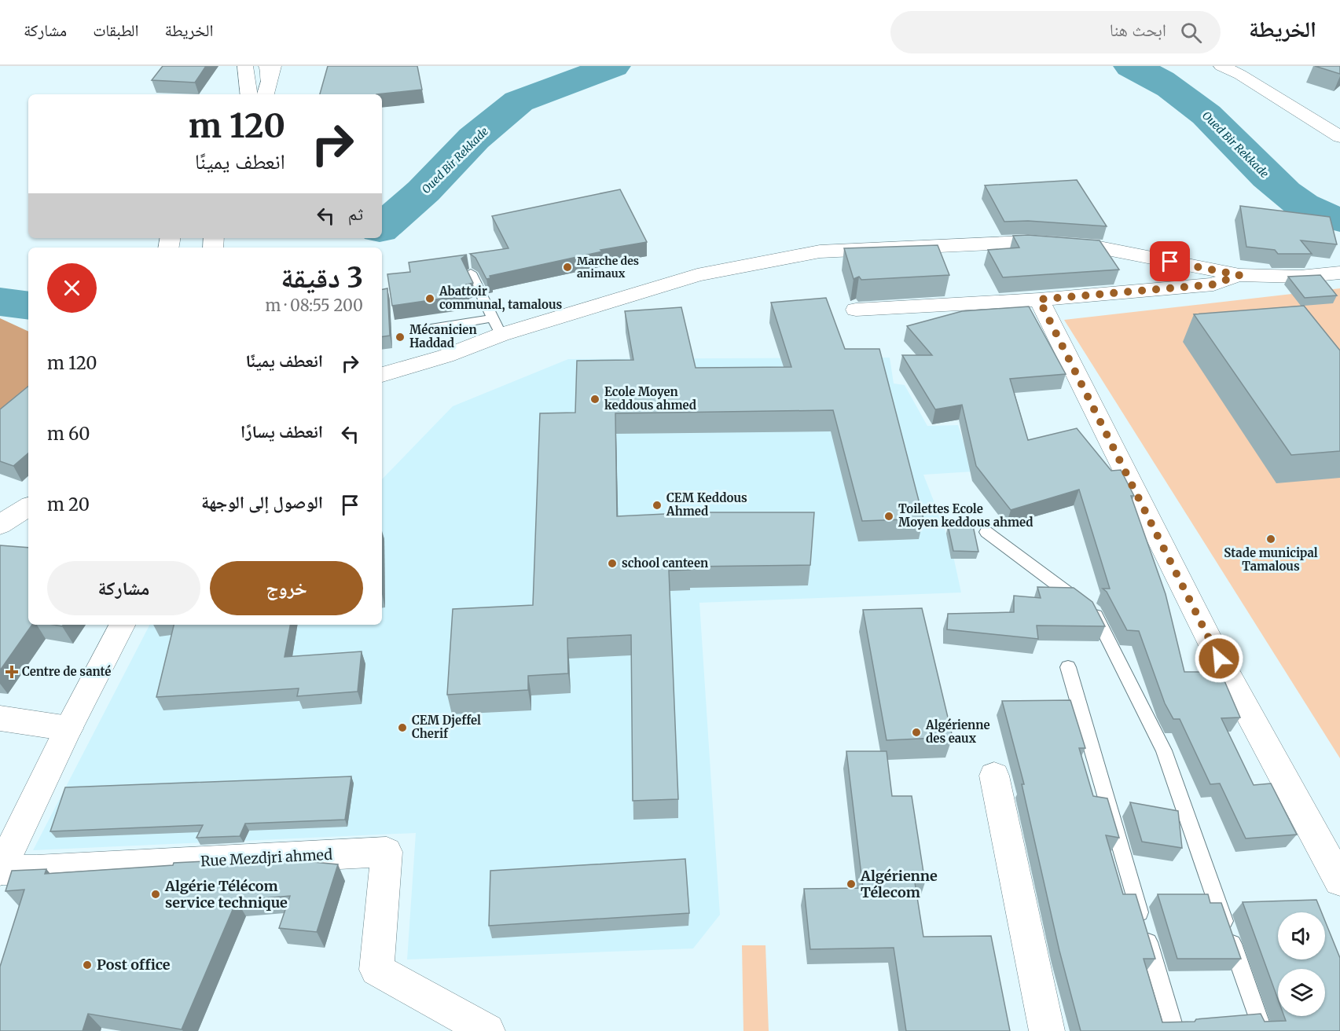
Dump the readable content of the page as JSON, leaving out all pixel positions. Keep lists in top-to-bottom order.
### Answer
{
  "streets": {
    "street": ["Rue Mezdjri ahmed"]
  },
  "water": ["Oued Bir Rekkade"],
  "places": {
    "other": [
      "Marche des animaux",
      "Abattoir communal, tamalous",
      "Mécanicien Haddad",
      "Ecole Moyen keddous ahmed",
      "CEM Keddous Ahmed",
      "Toilettes Ecole Moyen keddous ahmed",
      "Stade municipal Tamalous",
      "school canteen",
      "CEM Djeffel Cherif",
      "Algérienne des eaux",
      "Algérienne Télecom",
      "Algérie Télécom service technique",
      "Post office"
    ],
    "health": ["Centre de santé"]
  },
  "page": {
    "header": "الخريطة",
    "search": "ابحث هنا",
    "nav": ["الخريطة", "الطبقات", "مشاركة"],
    "turn": ["120 m", "انعطف يمينًا"],
    "then": "ثم",
    "heading": ["3 دقيقة", "200 m · 08:55"],
    "list": [
      {
        "name": "انعطف يمينًا",
        "value": "120 m"
      },
      {
        "name": "انعطف يسارًا",
        "value": "60 m"
      },
      {
        "name": "الوصول إلى الوجهة",
        "value": "20 m"
      }
    ],
    "buttons": ["خروج", "مشاركة"]
  }
}
